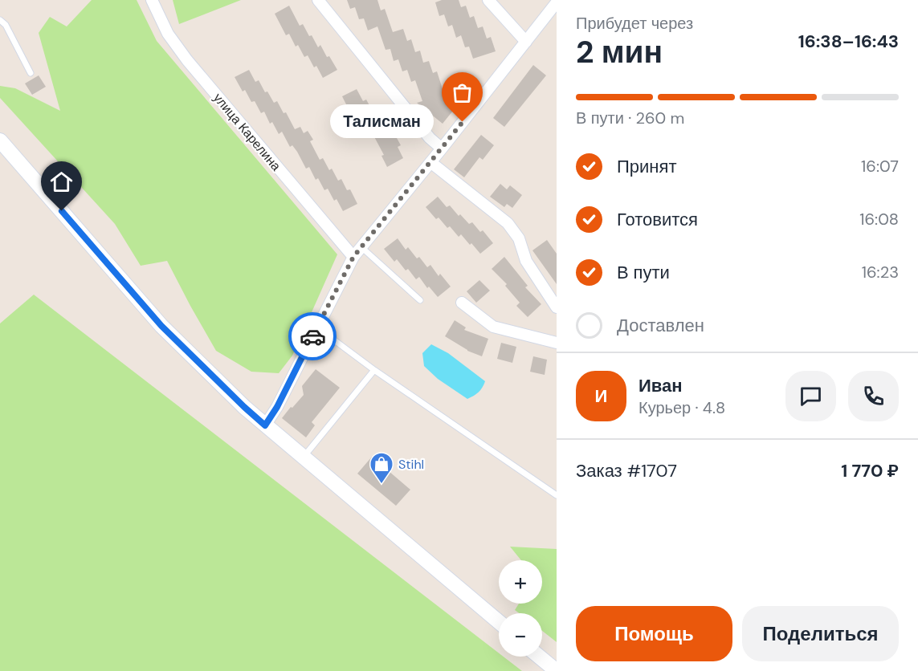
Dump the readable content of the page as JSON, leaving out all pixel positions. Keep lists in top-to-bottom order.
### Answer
{
  "streets": {
    "street": ["улица Карелина"]
  },
  "places": {
    "other": ["Талисман"],
    "shop": ["Stihl"]
  },
  "page": {
    "heading": ["2 мин", "Прибудет через", "16:38–16:43"],
    "panel": [
      "Иван",
      "Курьер · 4.8",
      "Заказ #1707",
      "1 770 ₽"
    ],
    "bar": "В пути · 260 m",
    "bubble": "Талисман",
    "list": [
      ["Принят", "16:07"],
      ["Готовится", "16:08"],
      ["В пути", "16:23"],
      "Доставлен"
    ],
    "round": "И",
    "map_buttons": ["+", "−"],
    "buttons": ["Помощь", "Поделиться"]
  }
}
